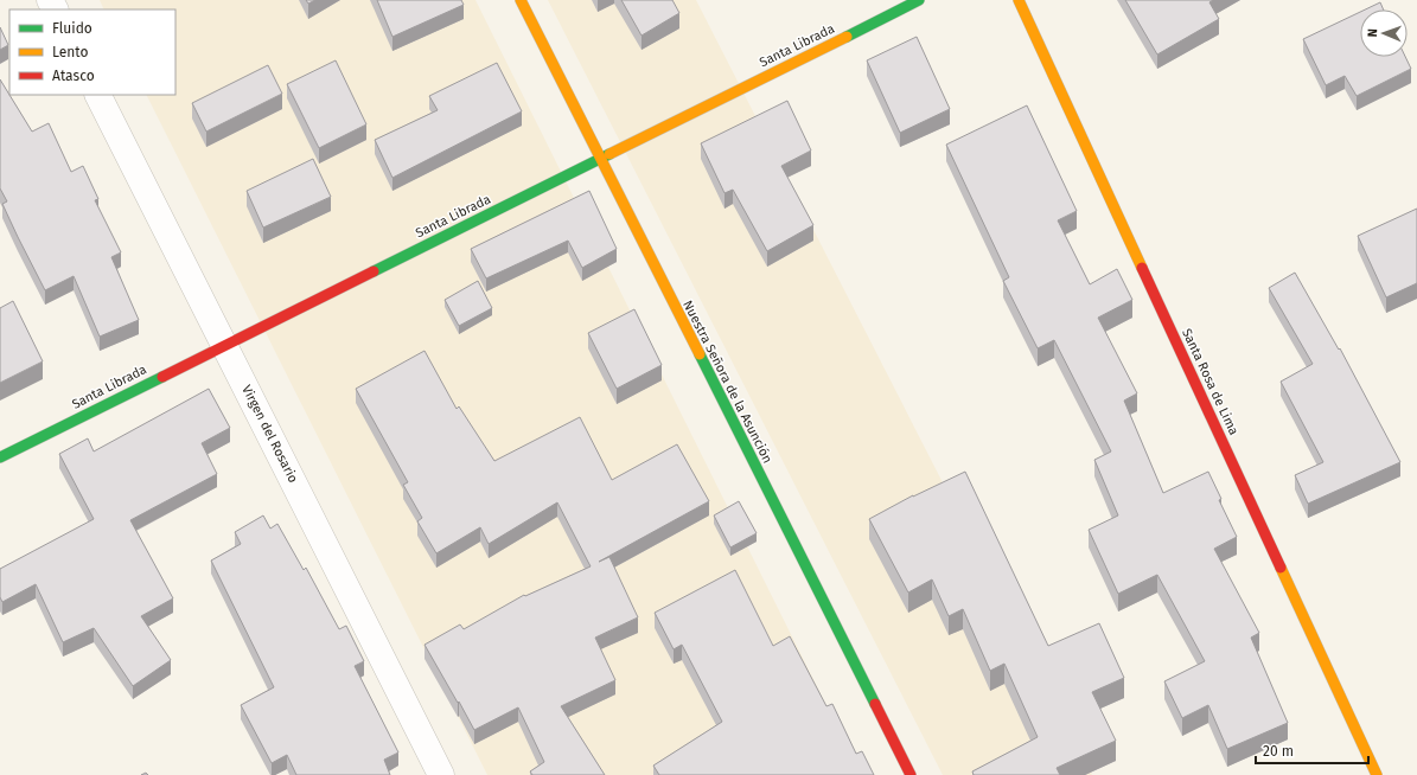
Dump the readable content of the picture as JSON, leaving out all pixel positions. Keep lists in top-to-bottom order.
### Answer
{
  "streets": {
    "street": [
      "Santa Librada",
      "Nuestra Señora de la Asunción",
      "Santa Rosa de Lima",
      "Virgen del Rosario"
    ]
  },
  "crossings": [
    ["Santa Librada", "Nuestra Señora de la Asunción"],
    ["Santa Librada", "Virgen del Rosario"]
  ],
  "legend": ["Fluido", "Lento", "Atasco"],
  "scale_bar": "20 m",
  "north": "left"
}
